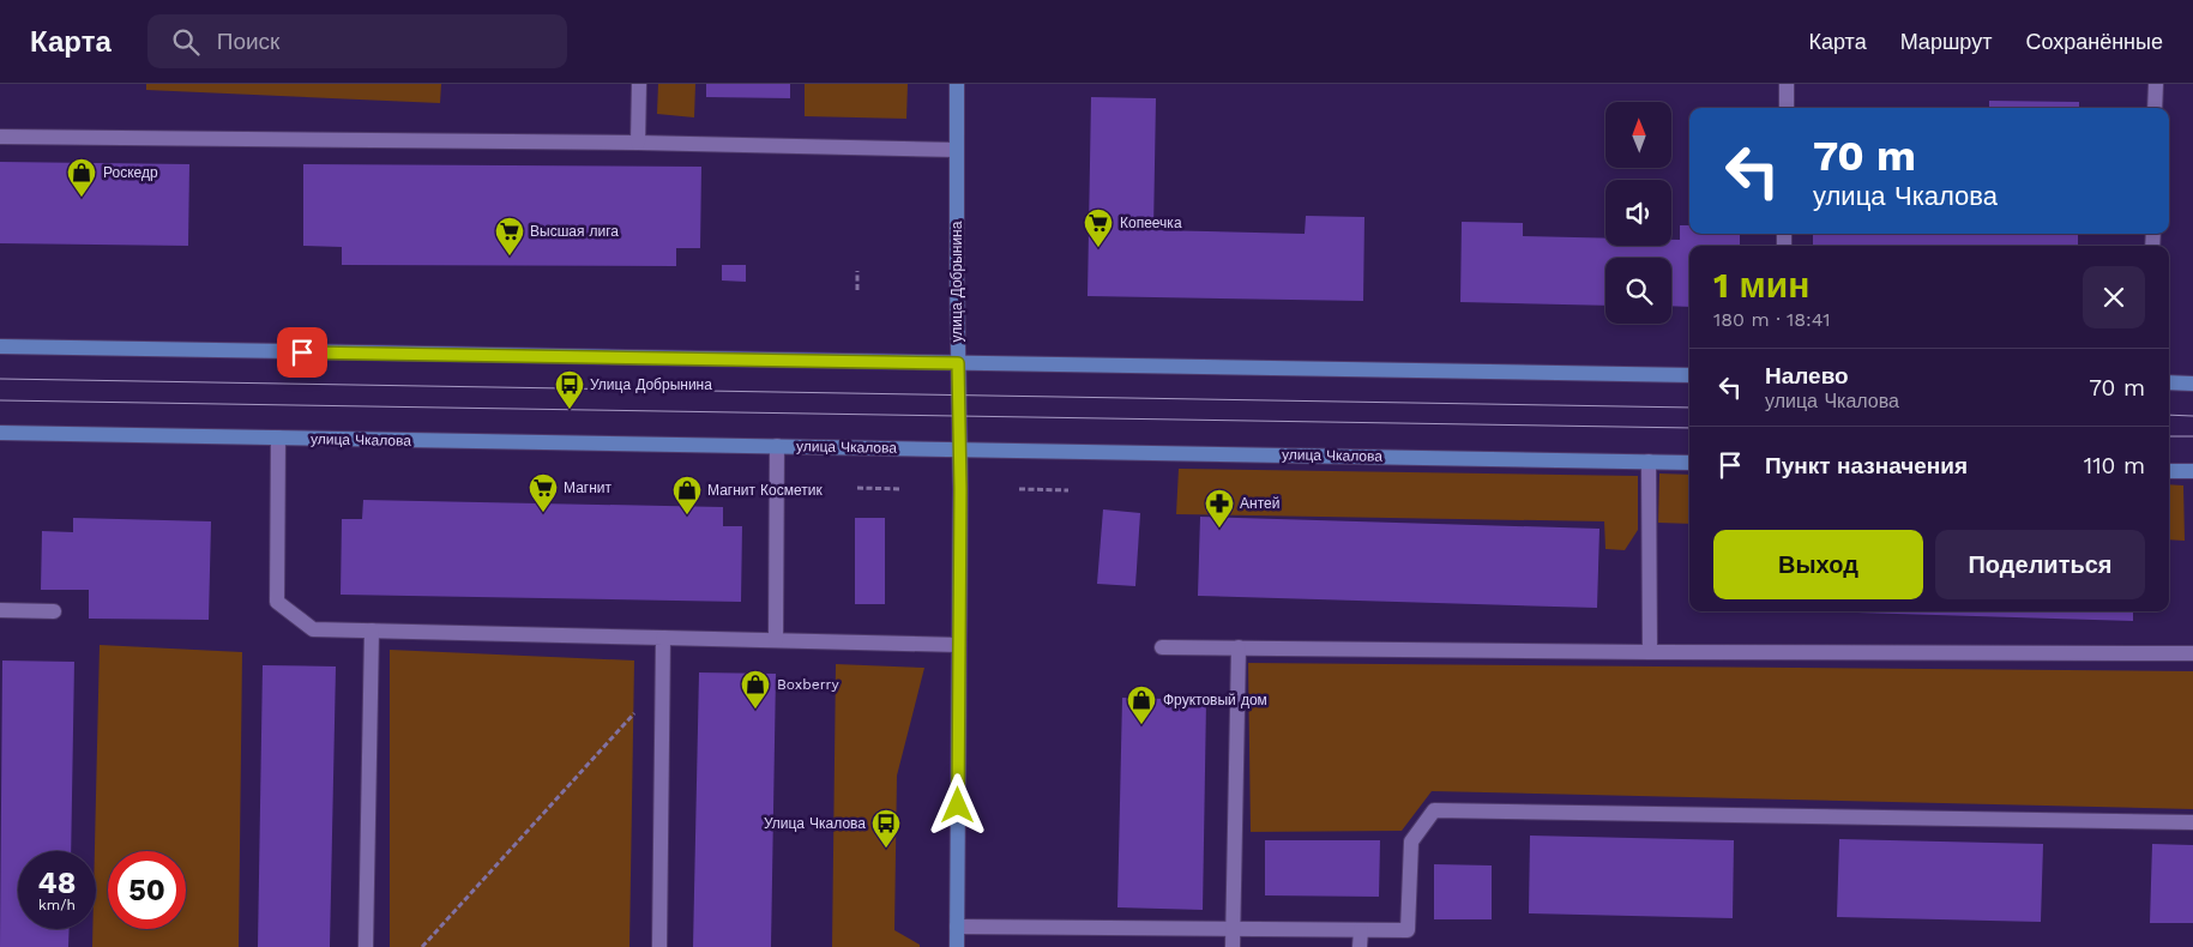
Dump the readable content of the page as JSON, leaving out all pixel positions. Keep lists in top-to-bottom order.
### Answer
{
  "streets": {
    "main road": ["улица Добрынина", "улица Чкалова"]
  },
  "crossings": [
    ["улица Добрынина", "улица Чкалова"]
  ],
  "places": {
    "shop": [
      "Роскедр",
      "Магнит Косметик",
      "Boxberry",
      "Фруктовый дом"
    ],
    "supermarket": ["Копеечка", "Высшая лига", "Магнит"],
    "bus stop": ["Улица Добрынина", "Улица Чкалова"],
    "pharmacy": ["Антей"]
  },
  "north": "top",
  "page": {
    "header": "Карта",
    "search": "Поиск",
    "nav": ["Карта", "Маршрут", "Сохранённые"],
    "turn": ["70 m", "улица Чкалова"],
    "heading": ["1 мин", "180 m · 18:41"],
    "list": [
      {
        "name": "Налево",
        "note": "улица Чкалова",
        "value": "70 m"
      },
      {
        "name": "Пункт назначения",
        "value": "110 m"
      }
    ],
    "buttons": ["Выход", "Поделиться"],
    "speed": "48 km/h",
    "limit": "50"
  }
}
